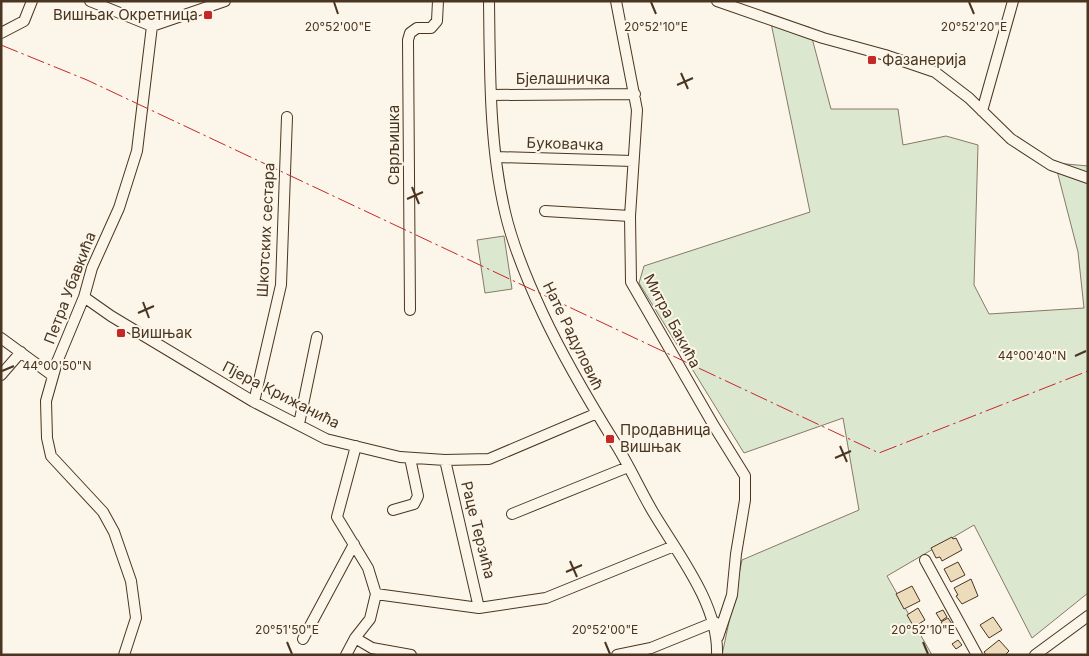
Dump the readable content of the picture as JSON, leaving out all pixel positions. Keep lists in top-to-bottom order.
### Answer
{
  "streets": {
    "street": [
      "Бјелашничка",
      "Буковачка",
      "Сврљишка",
      "Шкотских сестара",
      "Петра Убавкића",
      "Митра Бакића",
      "Нате Радуловић",
      "Пјера Крижанића",
      "Раце Терзића"
    ]
  },
  "crossings": [
    ["Бјелашничка", "Митра Бакића"],
    ["Бјелашничка", "Нате Радуловић"],
    ["Буковачка", "Митра Бакића"],
    ["Буковачка", "Нате Радуловић"],
    ["Шкотских сестара", "Пјера Крижанића"],
    ["Петра Убавкића", "Пјера Крижанића"],
    ["Митра Бакића", "Нате Радуловић"],
    ["Нате Радуловић", "Пјера Крижанића"],
    ["Пјера Крижанића", "Раце Терзића"]
  ],
  "places": {
    "transit": [
      "Вишњак Окретница",
      "Фазанерија",
      "Вишњак",
      "Продавница Вишњак"
    ]
  },
  "coordinates": [
    "20°52'00\"E",
    "20°52'10\"E",
    "20°52'20\"E",
    "44°00'40\"N",
    "44°00'50\"N",
    "20°51'50\"E"
  ]
}
